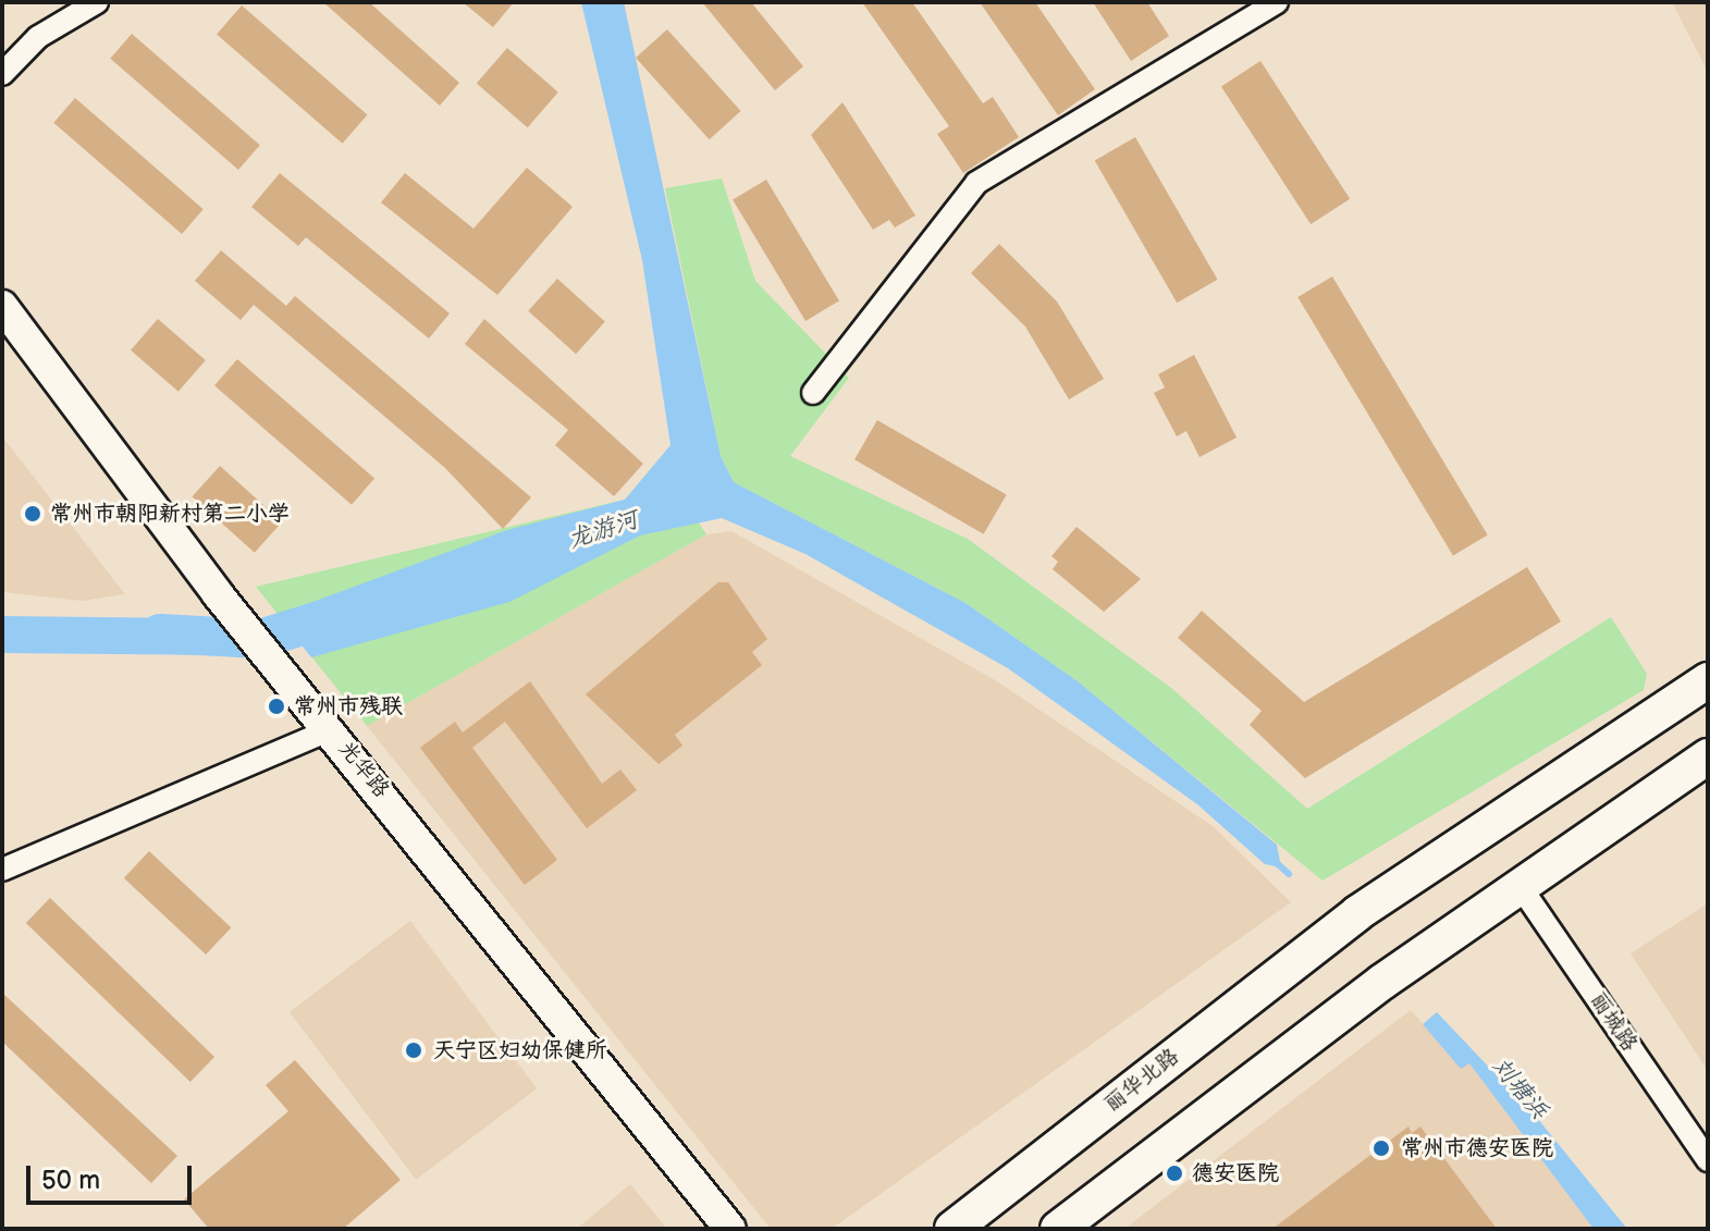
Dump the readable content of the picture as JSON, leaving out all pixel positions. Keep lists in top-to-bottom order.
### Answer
{
  "streets": {
    "main road": ["光华路", "丽华北路"],
    "street": ["丽城路"]
  },
  "water": ["龙游河", "刘塘浜"],
  "places": [
    "常州市朝阳新村第二小学",
    "常州市残联",
    "天宁区妇幼保健所",
    "常州市德安医院",
    "德安医院"
  ],
  "scale_bar": "50 m"
}
